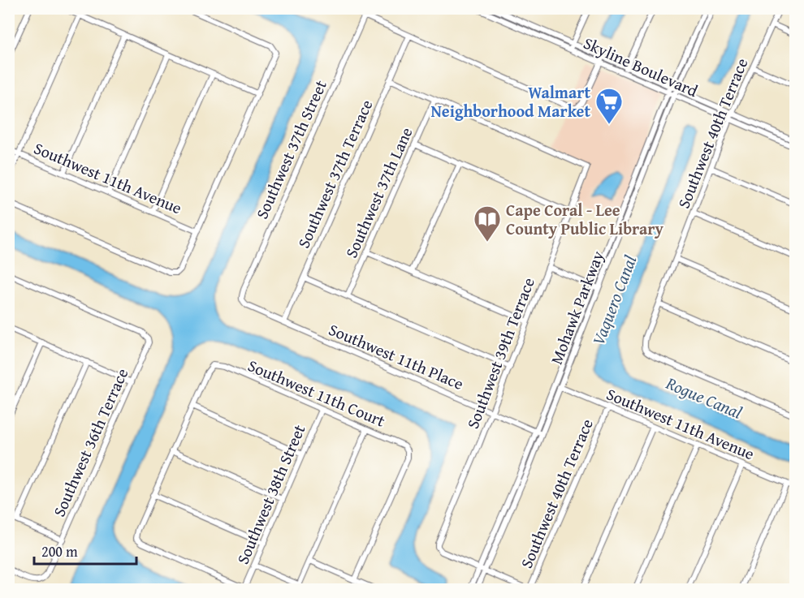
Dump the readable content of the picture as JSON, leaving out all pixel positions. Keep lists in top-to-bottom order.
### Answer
{
  "streets": {
    "street": [
      "Skyline Boulevard",
      "Southwest 40th Terrace",
      "Southwest 37th Street",
      "Southwest 37th Terrace",
      "Southwest 11th Avenue",
      "Southwest 37th Lane",
      "Mohawk Parkway",
      "Southwest 39th Terrace",
      "Southwest 11th Place",
      "Southwest 11th Court",
      "Southwest 36th Terrace",
      "Southwest 38th Street"
    ]
  },
  "crossings": [
    ["Skyline Boulevard", "Southwest 40th Terrace"],
    ["Skyline Boulevard", "Mohawk Parkway"],
    ["Southwest 40th Terrace", "Southwest 11th Avenue"],
    ["Southwest 37th Street", "Southwest 11th Place"],
    ["Southwest 37th Terrace", "Southwest 11th Place"],
    ["Southwest 11th Avenue", "Mohawk Parkway"],
    ["Southwest 37th Lane", "Southwest 39th Terrace"],
    ["Mohawk Parkway", "Southwest 39th Terrace"],
    ["Mohawk Parkway", "Southwest 11th Place"],
    ["Southwest 39th Terrace", "Southwest 11th Place"],
    ["Southwest 11th Court", "Southwest 38th Street"]
  ],
  "water": ["Vaquero Canal", "Rogue Canal"],
  "places": {
    "supermarket": ["Walmart Neighborhood Market"],
    "library": ["Cape Coral - Lee County Public Library"]
  },
  "scale_bar": "200 m"
}
